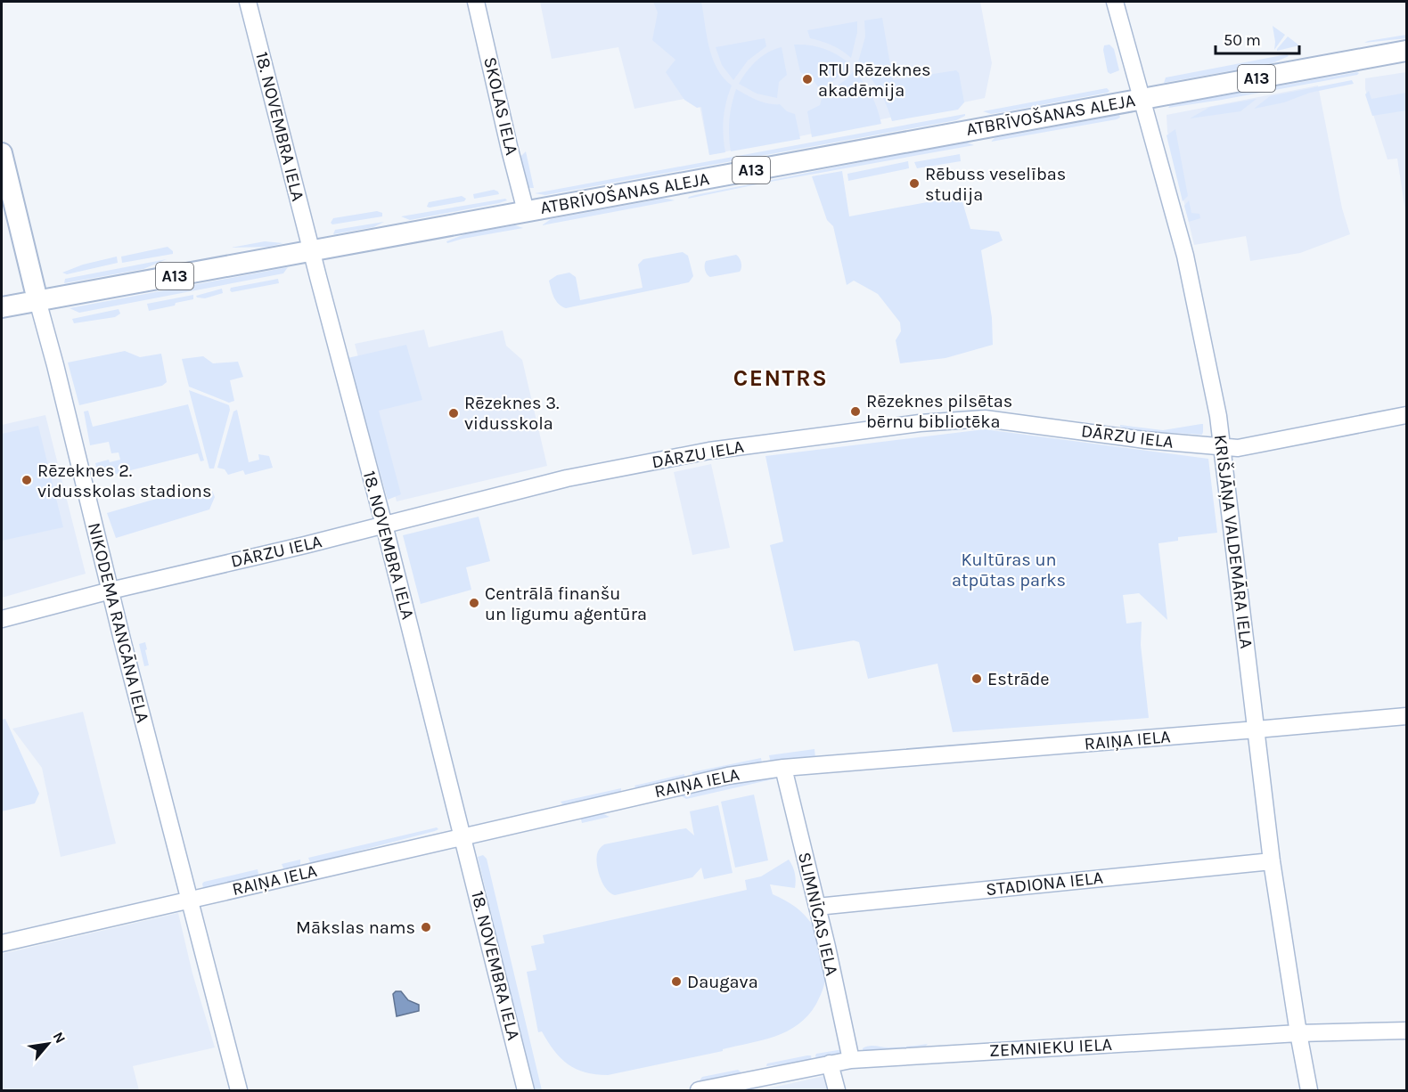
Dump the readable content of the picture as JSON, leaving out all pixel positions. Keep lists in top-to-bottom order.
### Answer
{
  "streets": {
    "main road": ["A13", "ATBRĪVOŠANAS ALEJA", "NIKODEMA RANCĀNA IELA"],
    "street": [
      "SKOLAS IELA",
      "18. NOVEMBRA IELA",
      "DĀRZU IELA",
      "KRIŠJĀŅA VALDEMĀRA IELA",
      "RAIŅA IELA",
      "STADIONA IELA",
      "SLIMNĪCAS IELA",
      "ZEMNIEKU IELA"
    ]
  },
  "crossings": [
    ["SKOLAS IELA", "ATBRĪVOŠANAS ALEJA"],
    ["ATBRĪVOŠANAS ALEJA", "18. NOVEMBRA IELA"],
    ["ATBRĪVOŠANAS ALEJA", "KRIŠJĀŅA VALDEMĀRA IELA"],
    ["ATBRĪVOŠANAS ALEJA", "NIKODEMA RANCĀNA IELA"],
    ["18. NOVEMBRA IELA", "DĀRZU IELA"],
    ["18. NOVEMBRA IELA", "RAIŅA IELA"],
    ["DĀRZU IELA", "KRIŠJĀŅA VALDEMĀRA IELA"],
    ["DĀRZU IELA", "NIKODEMA RANCĀNA IELA"],
    ["KRIŠJĀŅA VALDEMĀRA IELA", "RAIŅA IELA"],
    ["KRIŠJĀŅA VALDEMĀRA IELA", "STADIONA IELA"],
    ["KRIŠJĀŅA VALDEMĀRA IELA", "ZEMNIEKU IELA"],
    ["NIKODEMA RANCĀNA IELA", "RAIŅA IELA"],
    ["RAIŅA IELA", "SLIMNĪCAS IELA"],
    ["STADIONA IELA", "SLIMNĪCAS IELA"],
    ["SLIMNĪCAS IELA", "ZEMNIEKU IELA"]
  ],
  "districts": ["CENTRS"],
  "parks": ["Kultūras un atpūtas parks"],
  "places": [
    "RTU Rēzeknes akadēmija",
    "Rēbuss veselības studija",
    "Rēzeknes pilsētas bērnu bibliotēka",
    "Rēzeknes 3. vidusskola",
    "Rēzeknes 2. vidusskolas stadions",
    "Centrālā finanšu un līgumu aģentūra",
    "Estrāde",
    "Mākslas nams",
    "Daugava"
  ],
  "scale_bar": "50 m",
  "north": "top right"
}
